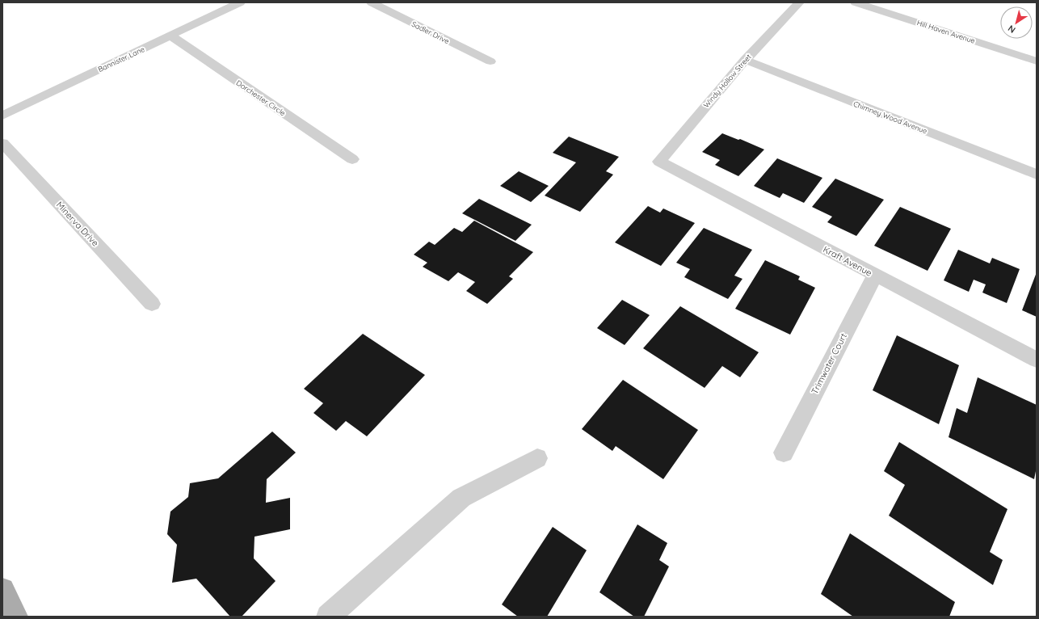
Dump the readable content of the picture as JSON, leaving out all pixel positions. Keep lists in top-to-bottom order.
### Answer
{
  "streets": {
    "street": [
      "Hill Haven Avenue",
      "Sadler Drive",
      "Bannister Lane",
      "Windy Hollow Street",
      "Dorchester Circle",
      "Chimney Wood Avenue",
      "Minerva Drive",
      "Kraft Avenue",
      "Trimwater Court"
    ]
  },
  "crossings": [
    ["Bannister Lane", "Dorchester Circle"],
    ["Windy Hollow Street", "Chimney Wood Avenue"],
    ["Windy Hollow Street", "Kraft Avenue"],
    ["Kraft Avenue", "Trimwater Court"]
  ],
  "north": "bottom left"
}
